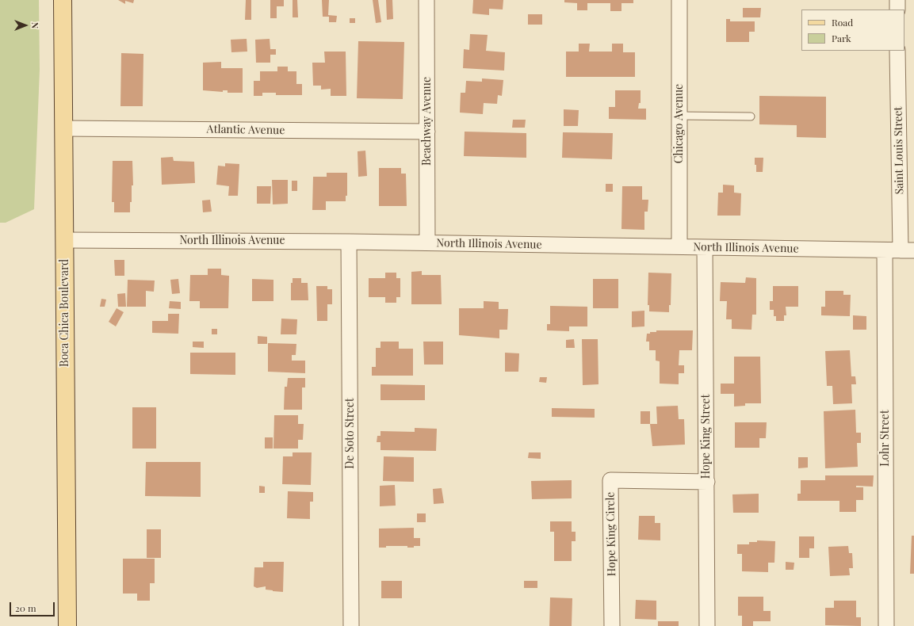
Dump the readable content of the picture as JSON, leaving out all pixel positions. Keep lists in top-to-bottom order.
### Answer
{
  "streets": {
    "main road": ["Boca Chica Boulevard"],
    "street": [
      "Beachway Avenue",
      "Chicago Avenue",
      "Atlantic Avenue",
      "Saint Louis Street",
      "North Illinois Avenue",
      "De Soto Street",
      "Hope King Street",
      "Lohr Street",
      "Hope King Circle"
    ]
  },
  "crossings": [
    ["Beachway Avenue", "Atlantic Avenue"],
    ["Beachway Avenue", "North Illinois Avenue"],
    ["Chicago Avenue", "North Illinois Avenue"],
    ["Atlantic Avenue", "Boca Chica Boulevard"],
    ["Saint Louis Street", "North Illinois Avenue"],
    ["North Illinois Avenue", "Boca Chica Boulevard"],
    ["North Illinois Avenue", "De Soto Street"],
    ["North Illinois Avenue", "Hope King Street"],
    ["North Illinois Avenue", "Lohr Street"],
    ["Hope King Street", "Hope King Circle"]
  ],
  "legend": ["Road", "Park"],
  "scale_bar": "20 m",
  "north": "right"
}
